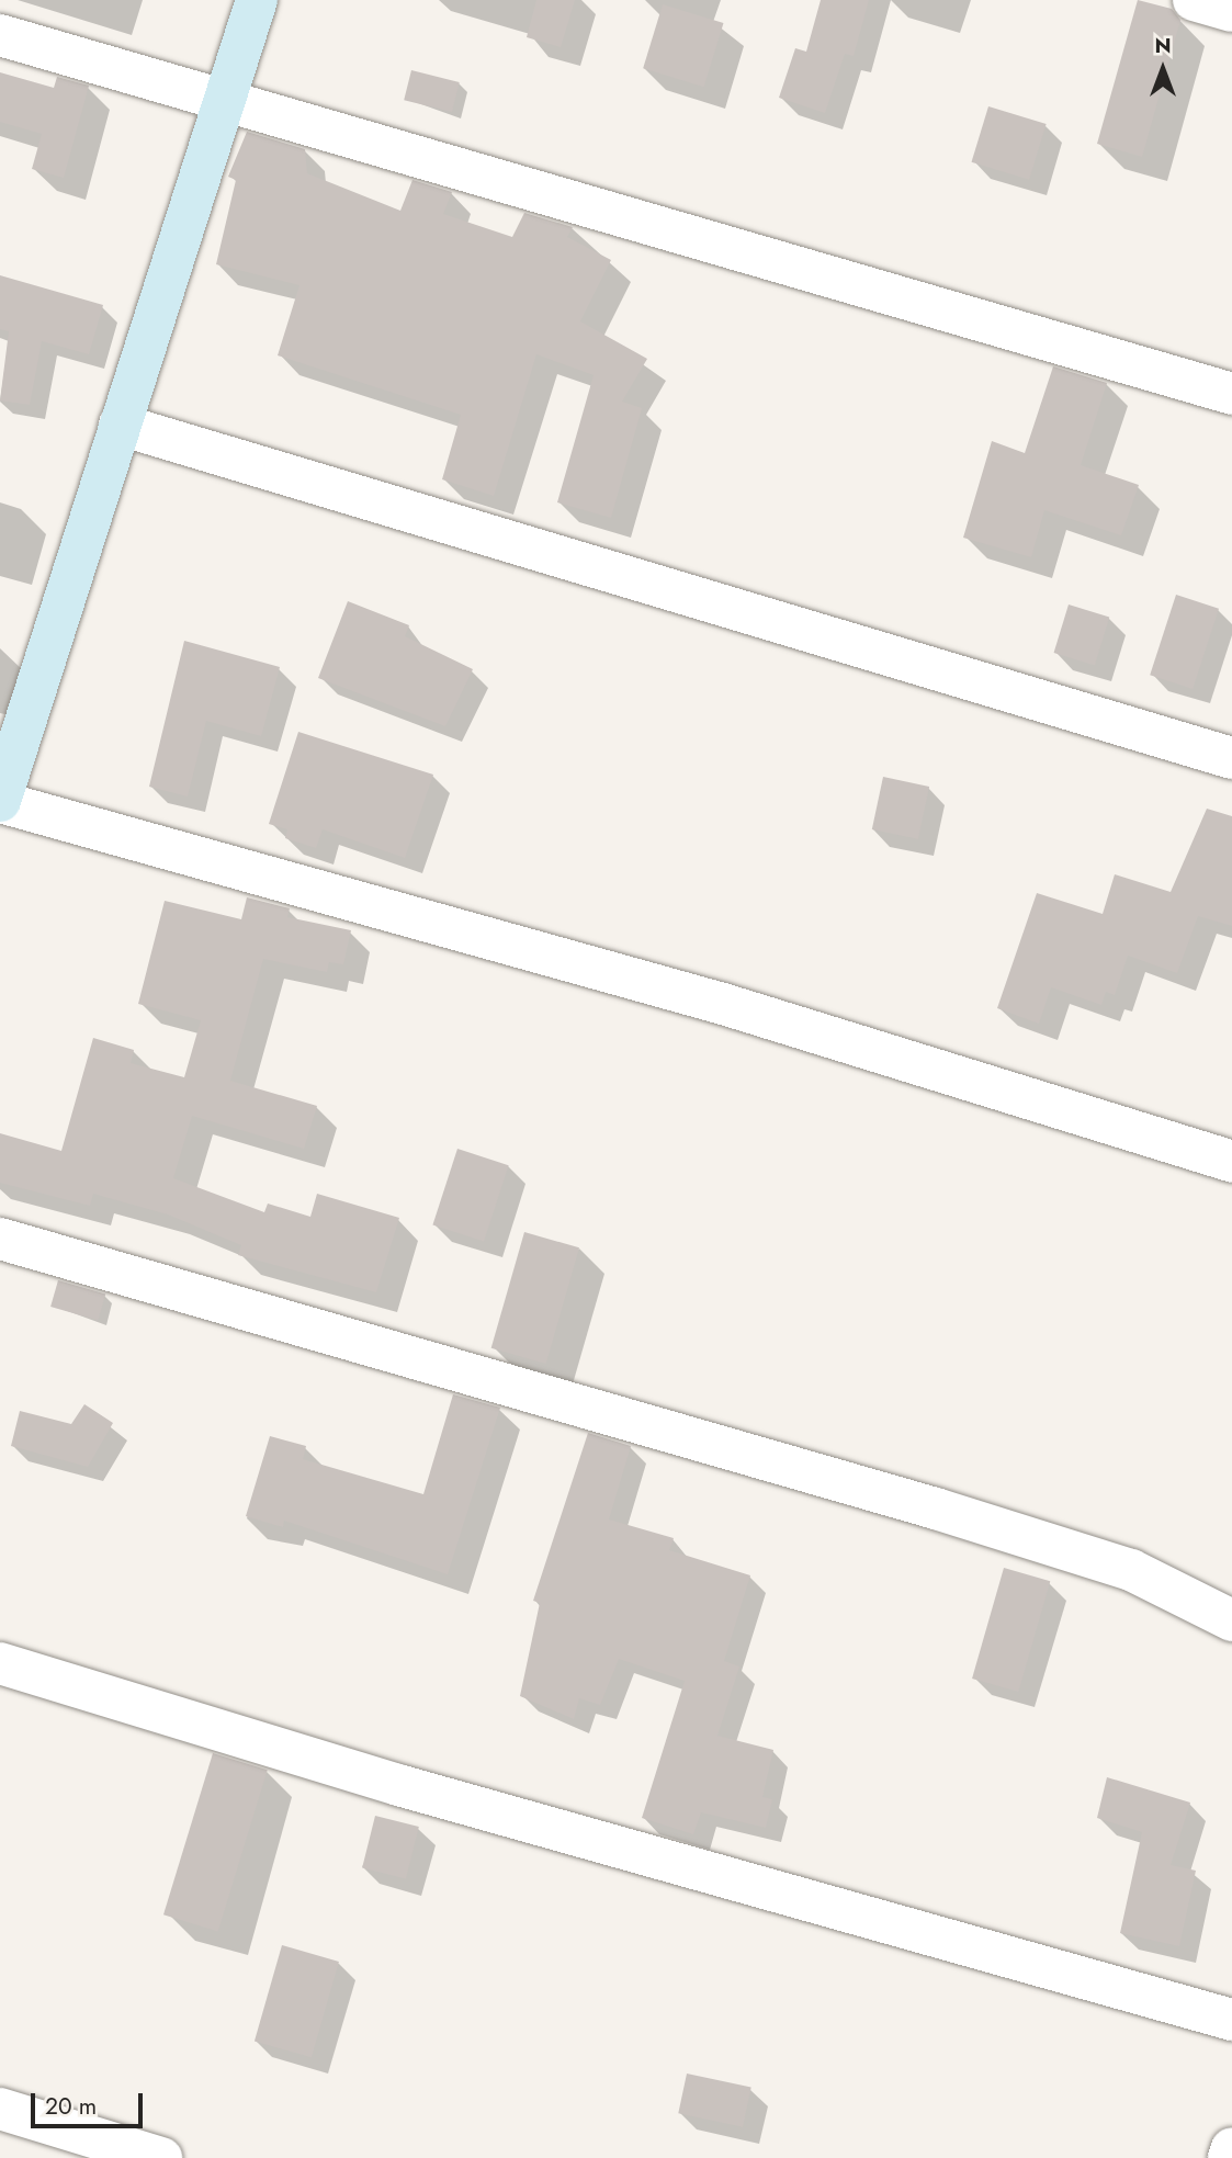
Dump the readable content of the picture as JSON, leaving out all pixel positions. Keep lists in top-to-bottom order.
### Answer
{
  "scale_bar": "20 m",
  "north": "top"
}
